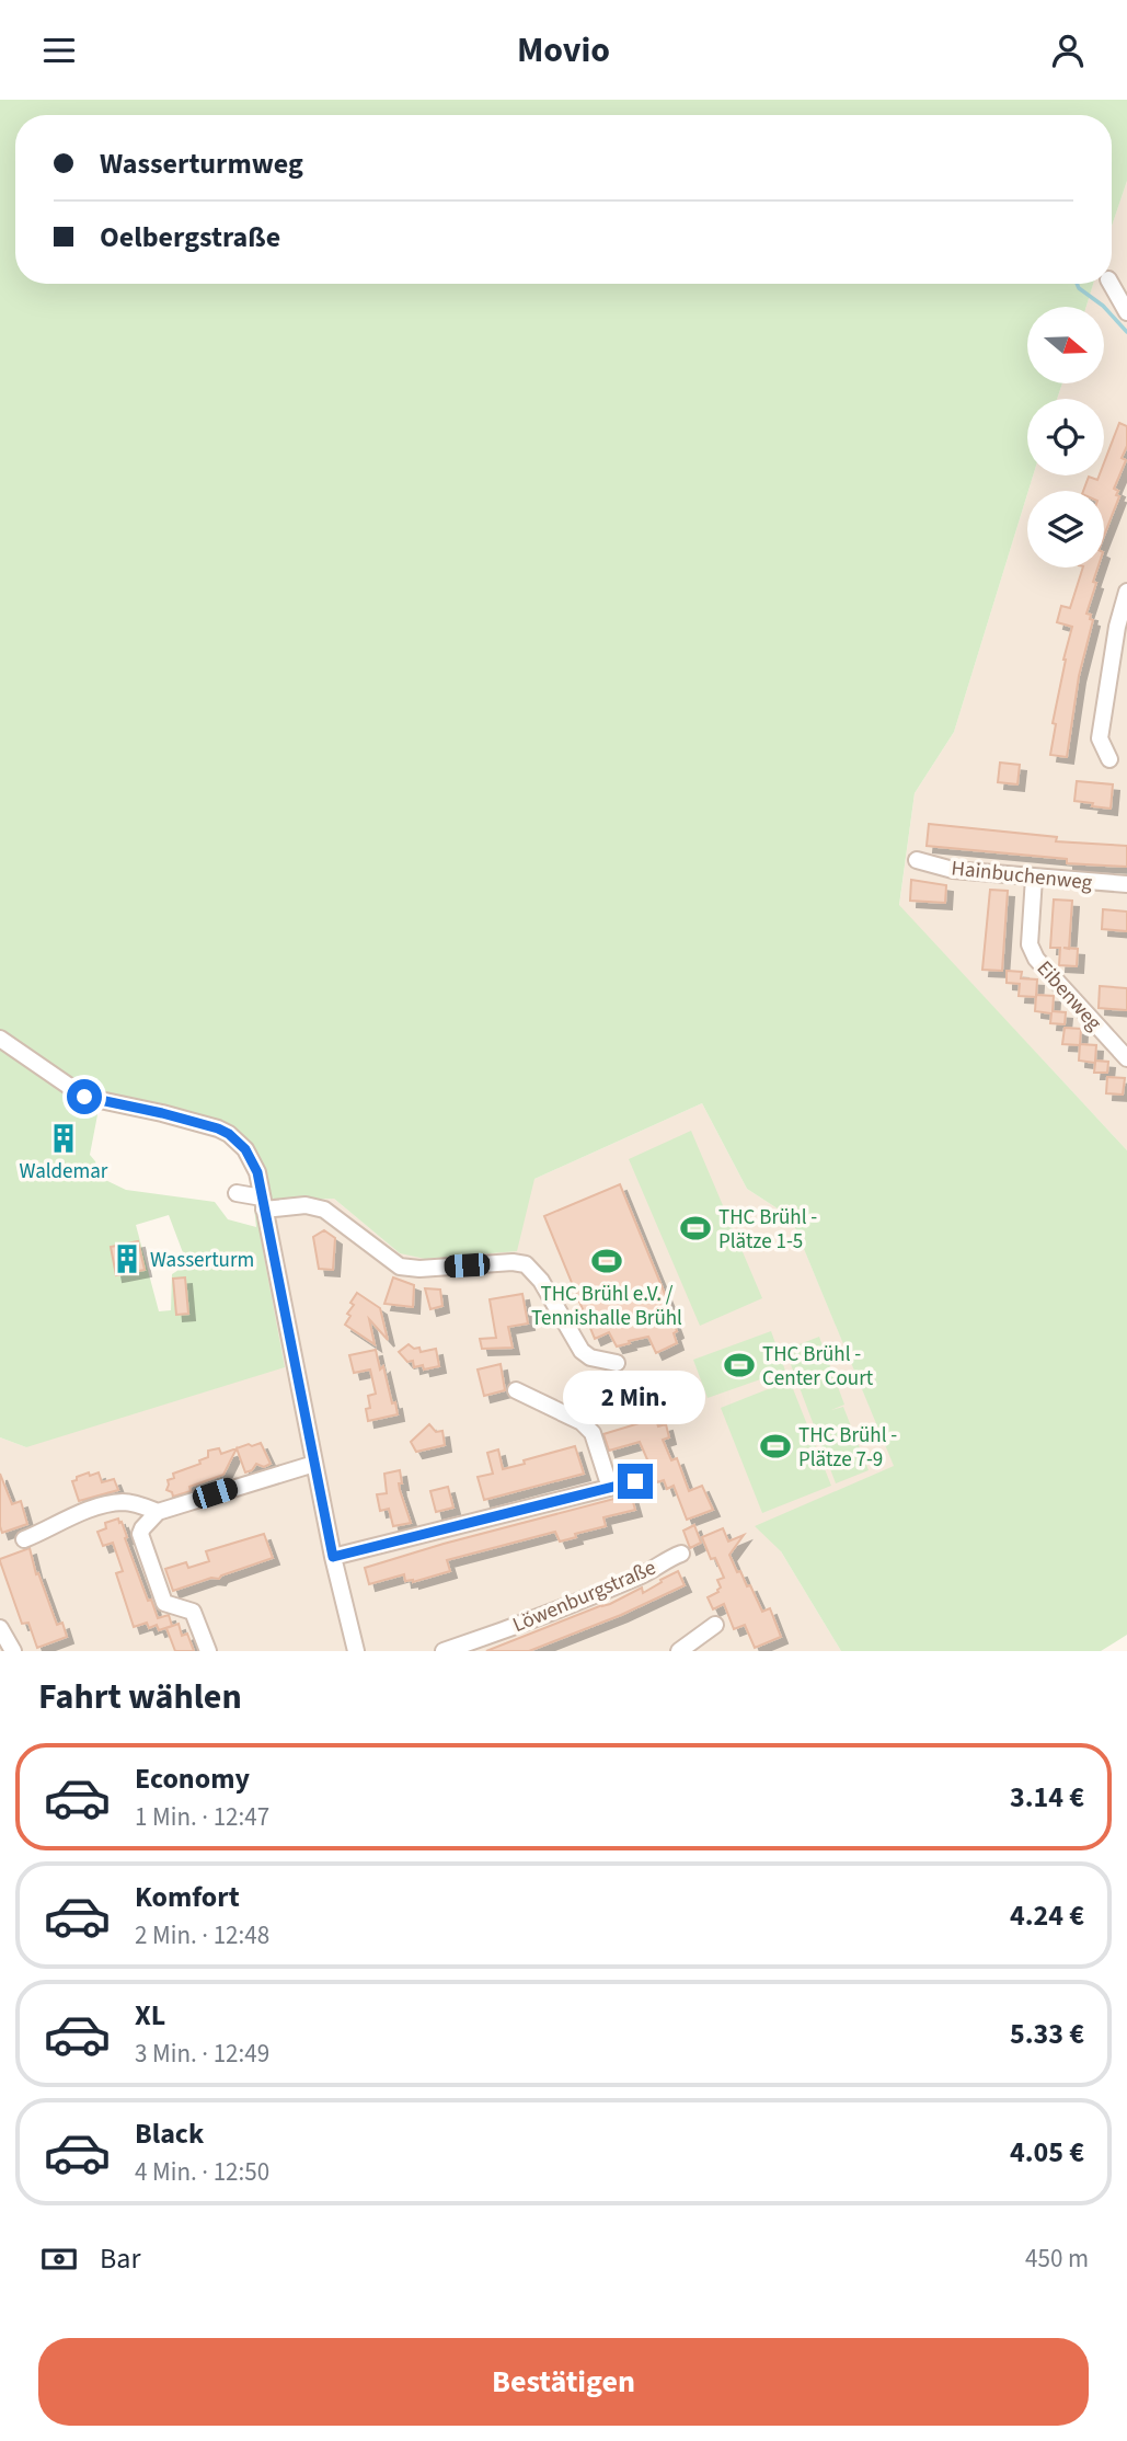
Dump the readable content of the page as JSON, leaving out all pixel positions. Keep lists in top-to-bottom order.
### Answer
{
  "streets": {
    "street": ["Hainbuchenweg", "Eibenweg", "Löwenburgstraße"]
  },
  "crossings": [
    ["Hainbuchenweg", "Eibenweg"]
  ],
  "places": {
    "building": ["Waldemar", "Wasserturm"],
    "sports": [
      "THC Brühl - Plätze 1-5",
      "THC Brühl e.V. / Tennishalle Brühl",
      "THC Brühl - Center Court",
      "THC Brühl - Plätze 7-9"
    ]
  },
  "north": "right",
  "page": {
    "header": "Movio",
    "banner": ["Wasserturmweg", "Oelbergstraße"],
    "bubble": "2 Min.",
    "heading": "Fahrt wählen",
    "list": [
      {
        "name": "Economy",
        "note": "1 Min. · 12:47",
        "value": "3.14 €"
      },
      {
        "name": "Komfort",
        "note": "2 Min. · 12:48",
        "value": "4.24 €"
      },
      {
        "name": "XL",
        "note": "3 Min. · 12:49",
        "value": "5.33 €"
      },
      {
        "name": "Black",
        "note": "4 Min. · 12:50",
        "value": "4.05 €"
      }
    ],
    "pay": ["Bar", "450 m"],
    "buttons": "Bestätigen"
  }
}
